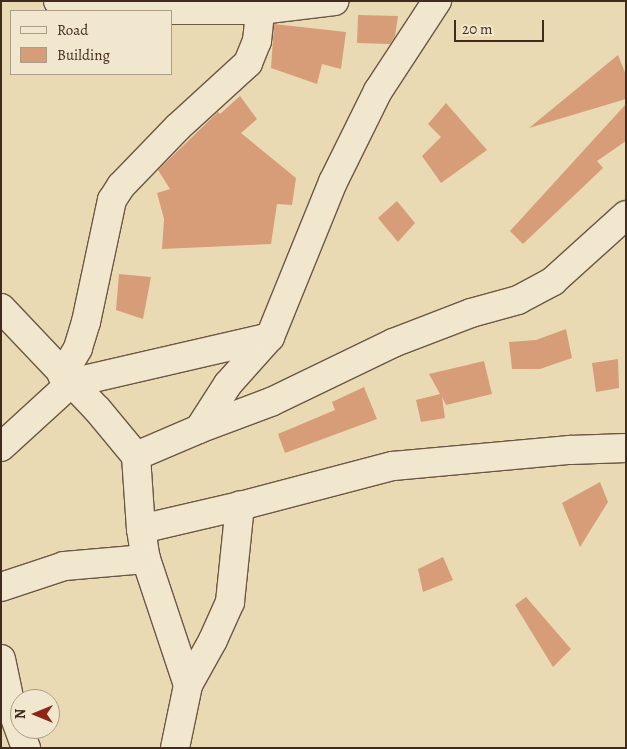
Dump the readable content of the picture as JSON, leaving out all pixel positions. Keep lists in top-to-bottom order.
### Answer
{
  "legend": ["Road", "Building"],
  "scale_bar": "20 m",
  "north": "left"
}
